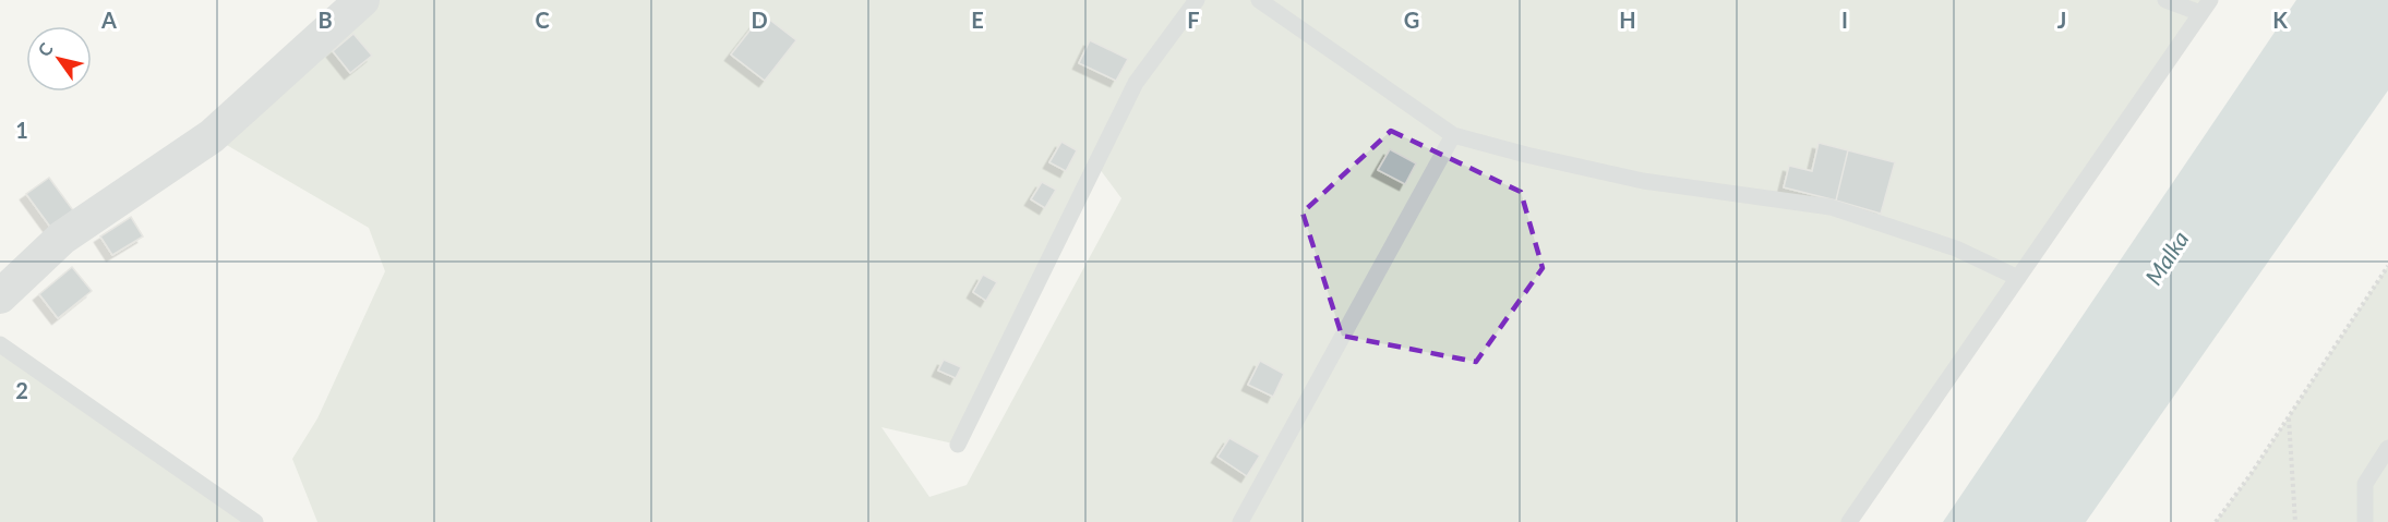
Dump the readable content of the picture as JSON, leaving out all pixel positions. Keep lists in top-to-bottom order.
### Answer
{
  "water": ["Malka"],
  "north": "top left",
  "grid": {
    "columns": [
      "A",
      "B",
      "C",
      "D",
      "E",
      "F",
      "G",
      "H",
      "I",
      "J",
      "K"
    ],
    "rows": ["1", "2"]
  }
}
